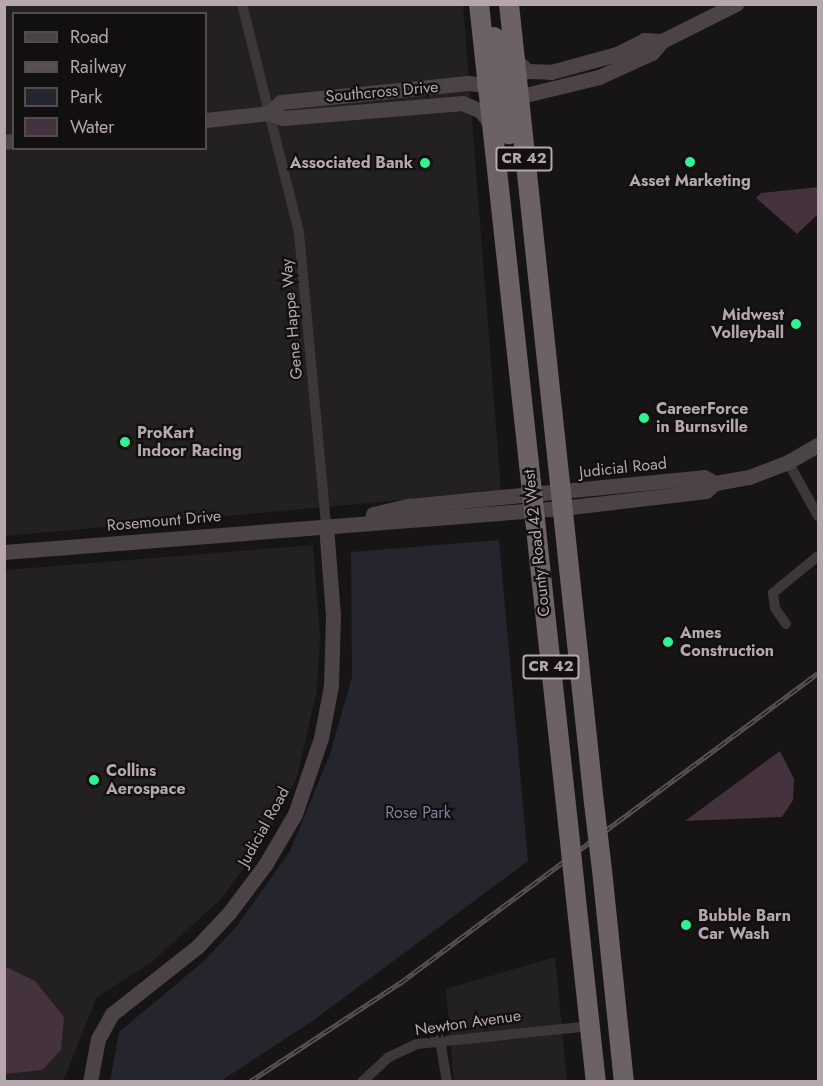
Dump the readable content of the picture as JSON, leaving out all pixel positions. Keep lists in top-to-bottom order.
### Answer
{
  "streets": {
    "highway": ["CR 42", "County Road 42 West"],
    "street": [
      "Southcross Drive",
      "Gene Happe Way",
      "Judicial Road",
      "Rosemount Drive",
      "Newton Avenue"
    ]
  },
  "crossings": [
    ["Southcross Drive", "Gene Happe Way"],
    ["Southcross Drive", "County Road 42 West"],
    ["Gene Happe Way", "Judicial Road"],
    ["Gene Happe Way", "Rosemount Drive"],
    ["Judicial Road", "Rosemount Drive"],
    ["Judicial Road", "County Road 42 West"],
    ["Rosemount Drive", "County Road 42 West"],
    ["County Road 42 West", "Newton Avenue"]
  ],
  "parks": ["Rose Park"],
  "places": [
    "Asset Marketing",
    "Associated Bank",
    "Midwest Volleyball",
    "CareerForce in Burnsville",
    "ProKart Indoor Racing",
    "Ames Construction",
    "Collins Aerospace",
    "Bubble Barn Car Wash"
  ],
  "legend": [
    "Road",
    "Railway",
    "Park",
    "Water"
  ]
}
